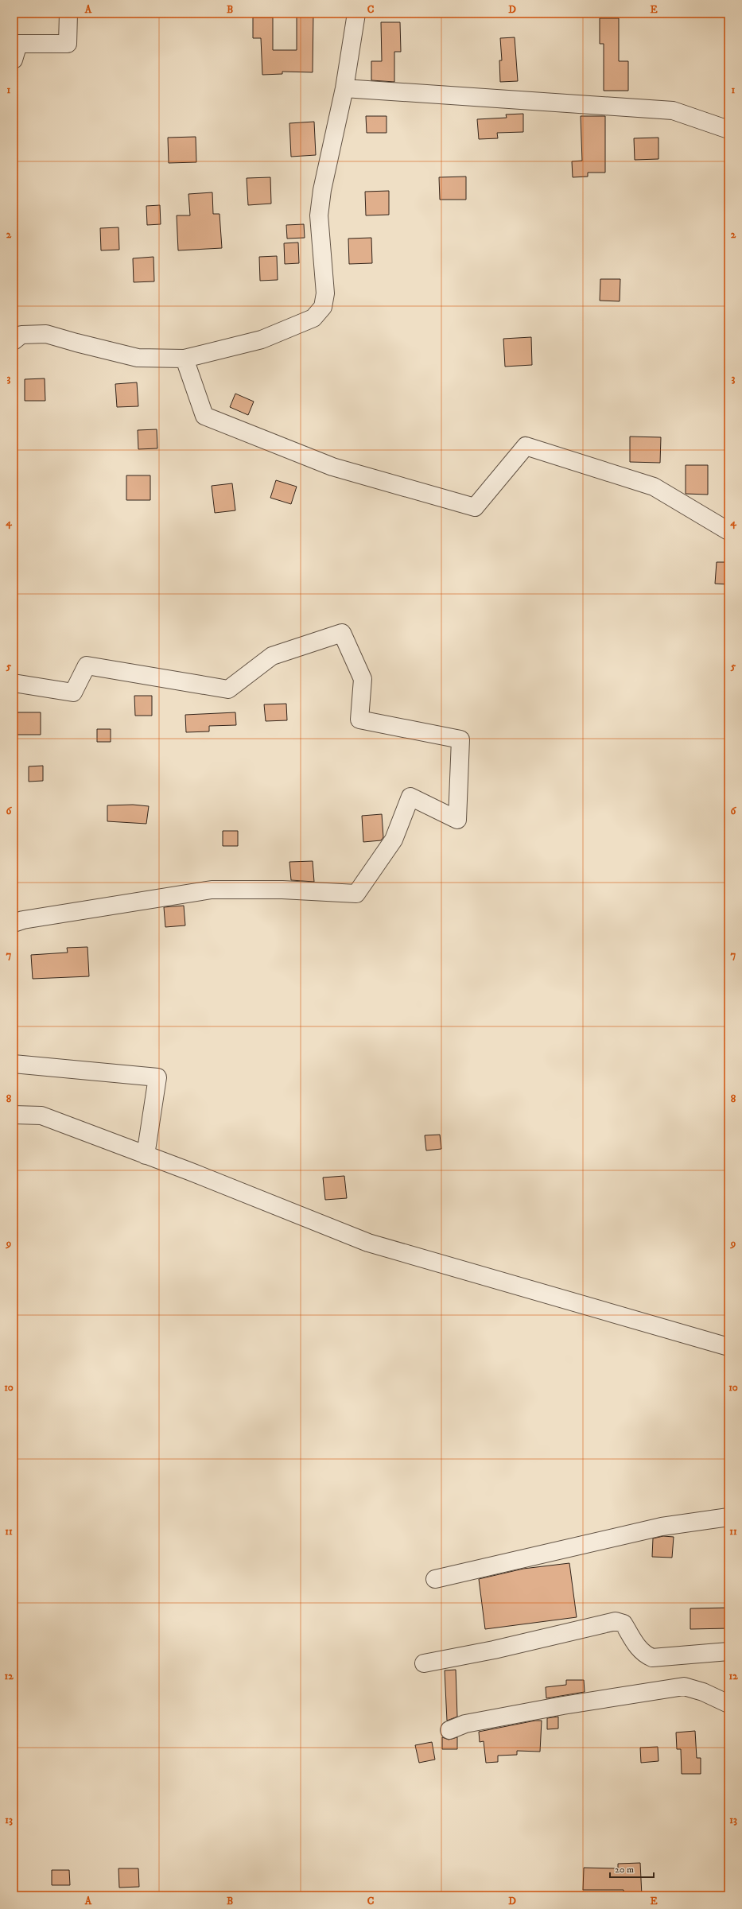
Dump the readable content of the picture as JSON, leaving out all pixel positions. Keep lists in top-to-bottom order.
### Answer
{
  "scale_bar": "20 m",
  "grid": {
    "columns": [
      "A",
      "B",
      "C",
      "D",
      "E"
    ],
    "rows": [
      "1",
      "2",
      "3",
      "4",
      "5",
      "6",
      "7",
      "8",
      "9",
      "10",
      "11",
      "12",
      "13"
    ]
  }
}
